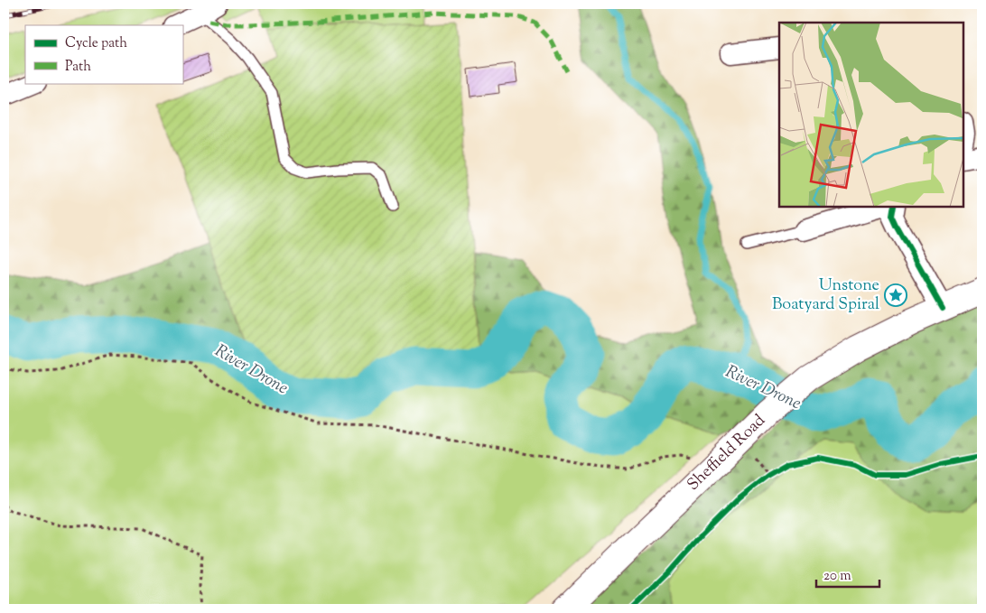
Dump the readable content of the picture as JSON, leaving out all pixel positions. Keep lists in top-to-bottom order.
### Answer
{
  "streets": {
    "main road": ["Sheffield Road"]
  },
  "water": ["River Drone"],
  "places": {
    "place": ["Unstone Boatyard Spiral"]
  },
  "legend": ["Cycle path", "Path"],
  "scale_bar": "20 m"
}
